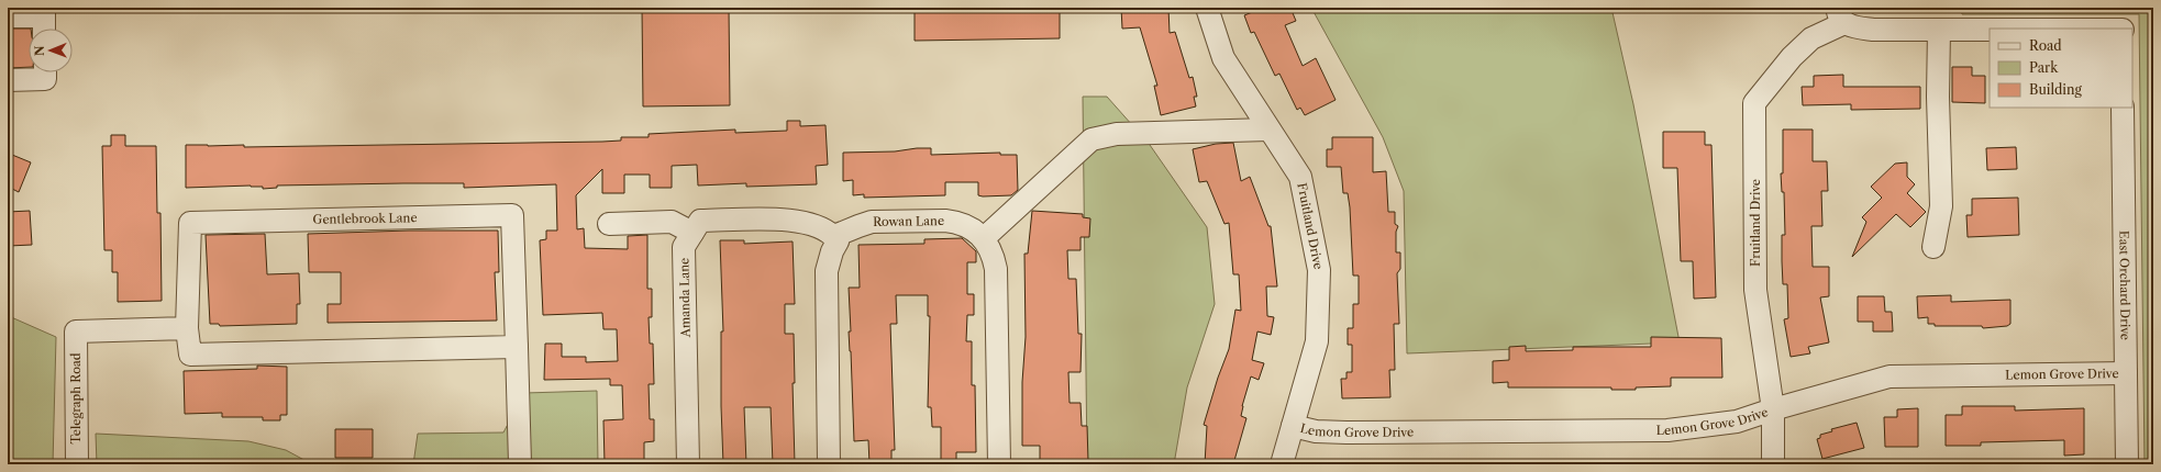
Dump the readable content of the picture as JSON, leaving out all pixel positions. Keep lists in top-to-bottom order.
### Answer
{
  "streets": {
    "street": [
      "Gentlebrook Lane",
      "Rowan Lane",
      "Fruitland Drive",
      "East Orchard Drive",
      "Amanda Lane",
      "Lemon Grove Drive",
      "Telegraph Road"
    ]
  },
  "crossings": [
    ["Gentlebrook Lane", "Telegraph Road"],
    ["Fruitland Drive", "Lemon Grove Drive"],
    ["East Orchard Drive", "Lemon Grove Drive"]
  ],
  "legend": ["Road", "Park", "Building"],
  "north": "left"
}
